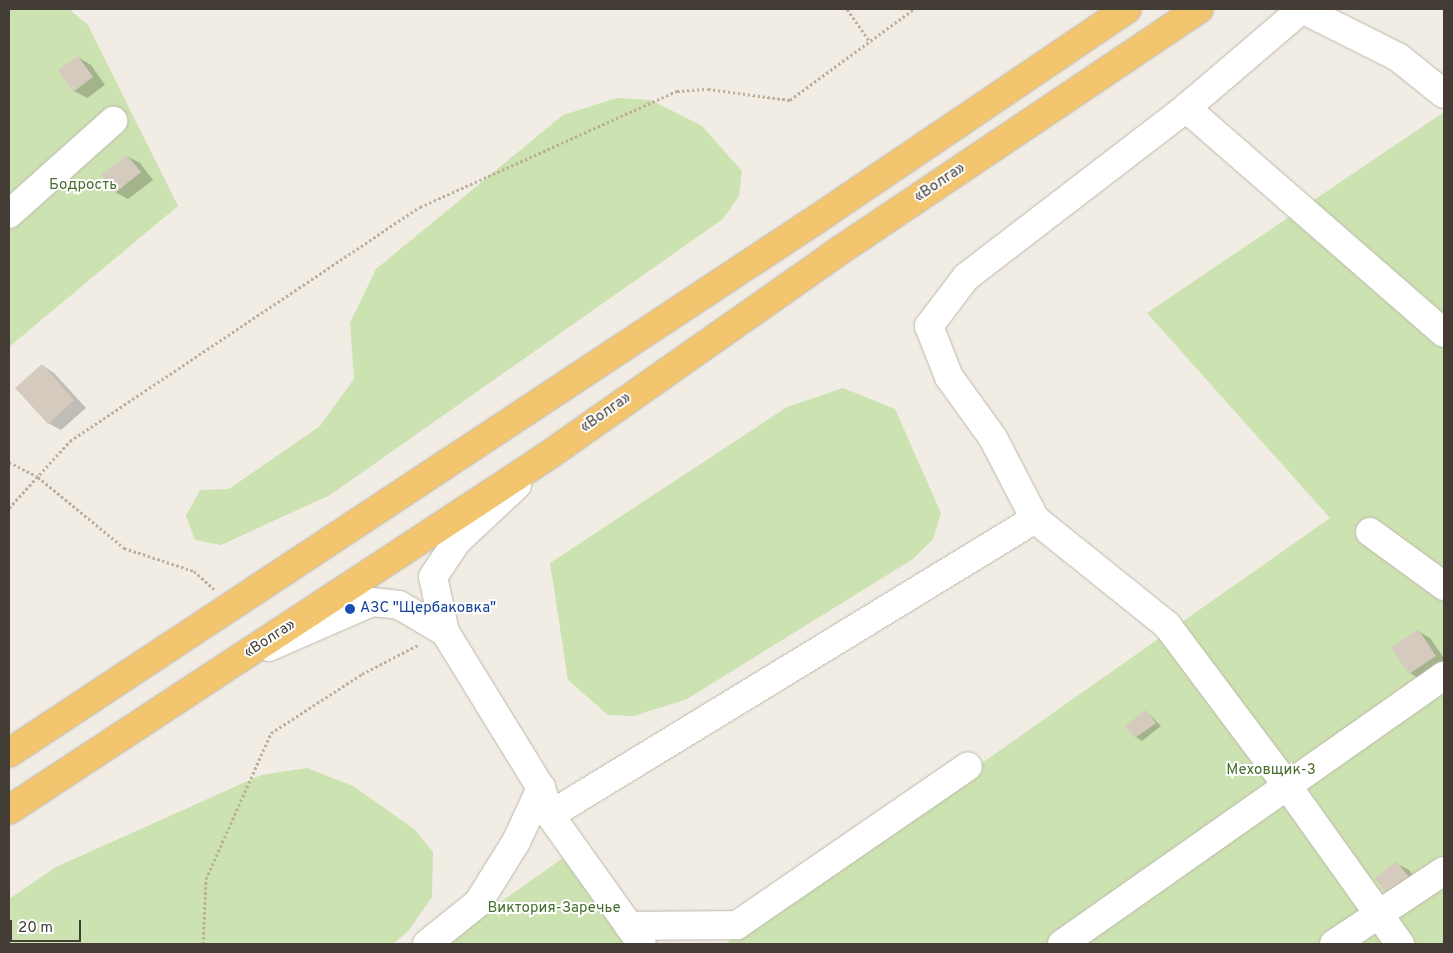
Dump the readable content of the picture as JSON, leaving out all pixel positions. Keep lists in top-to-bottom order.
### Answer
{
  "streets": {
    "highway": ["«Волга»"]
  },
  "parks": ["Бодрость", "Меховщик-3", "Виктория-Заречье"],
  "places": ["АЗС \"Щербаковка\""],
  "scale_bar": "20 m"
}
